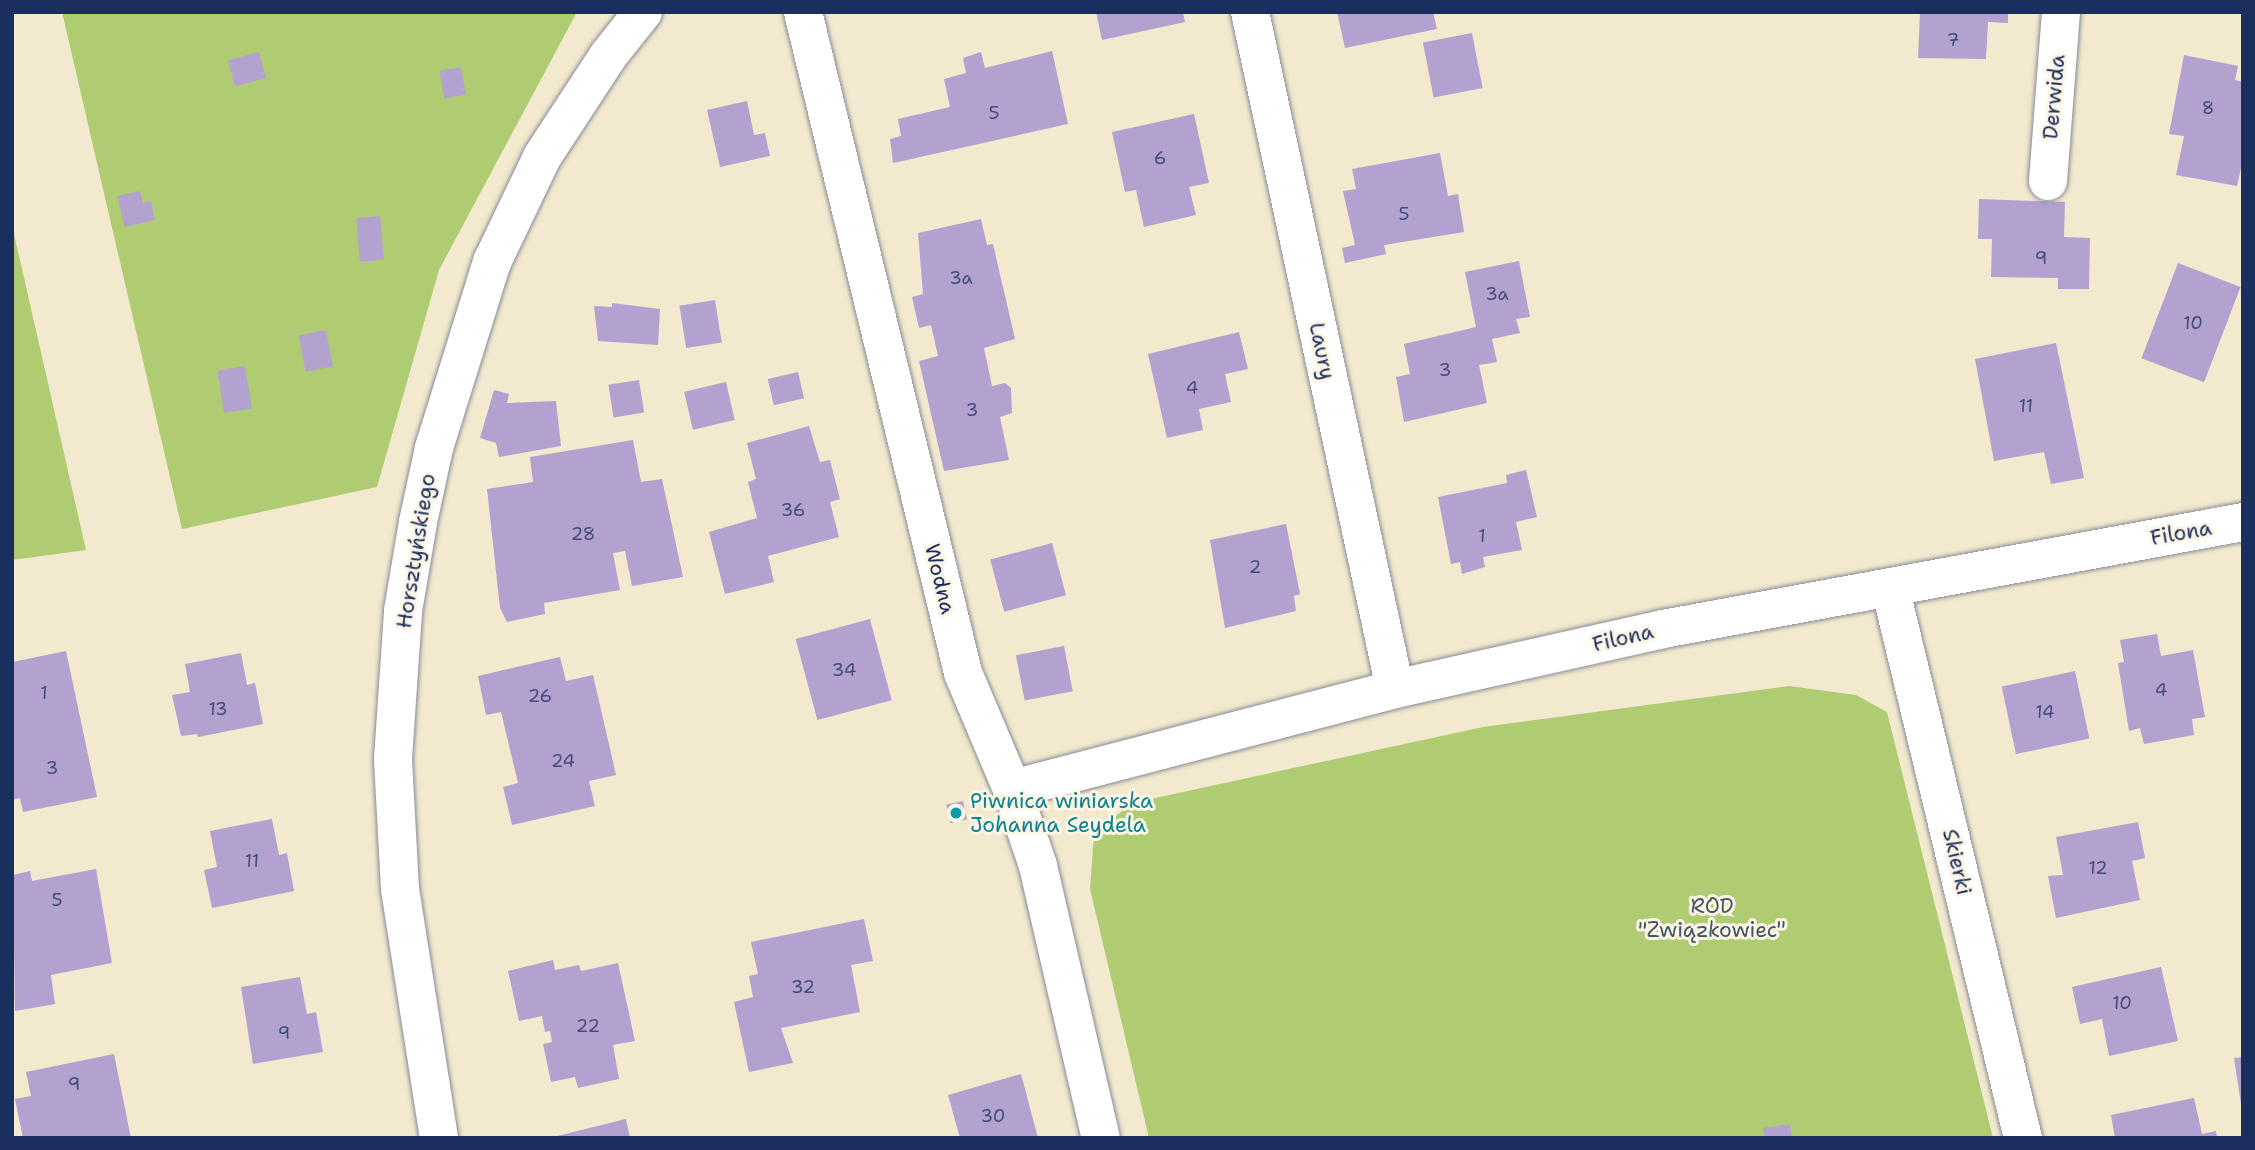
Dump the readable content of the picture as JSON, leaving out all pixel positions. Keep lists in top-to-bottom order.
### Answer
{
  "streets": {
    "street": [
      "Derwida",
      "Laury",
      "Filona",
      "Horsztyńskiego",
      "Wodna",
      "Skierki"
    ]
  },
  "crossings": [
    ["Laury", "Filona"],
    ["Filona", "Wodna"],
    ["Filona", "Skierki"]
  ],
  "parks": ["ROD \"Związkowiec\""],
  "places": ["Piwnica winiarska Johanna Seydela"],
  "house_numbers": [
    "7",
    "8",
    "5",
    "6",
    "5",
    "9",
    "3a",
    "3a",
    "10",
    "3",
    "4",
    "11",
    "3",
    "36",
    "28",
    "1",
    "2",
    "34",
    "4",
    "1",
    "26",
    "13",
    "14",
    "24",
    "3",
    "11",
    "12",
    "5",
    "32",
    "10",
    "22",
    "9",
    "9",
    "30"
  ]
}
